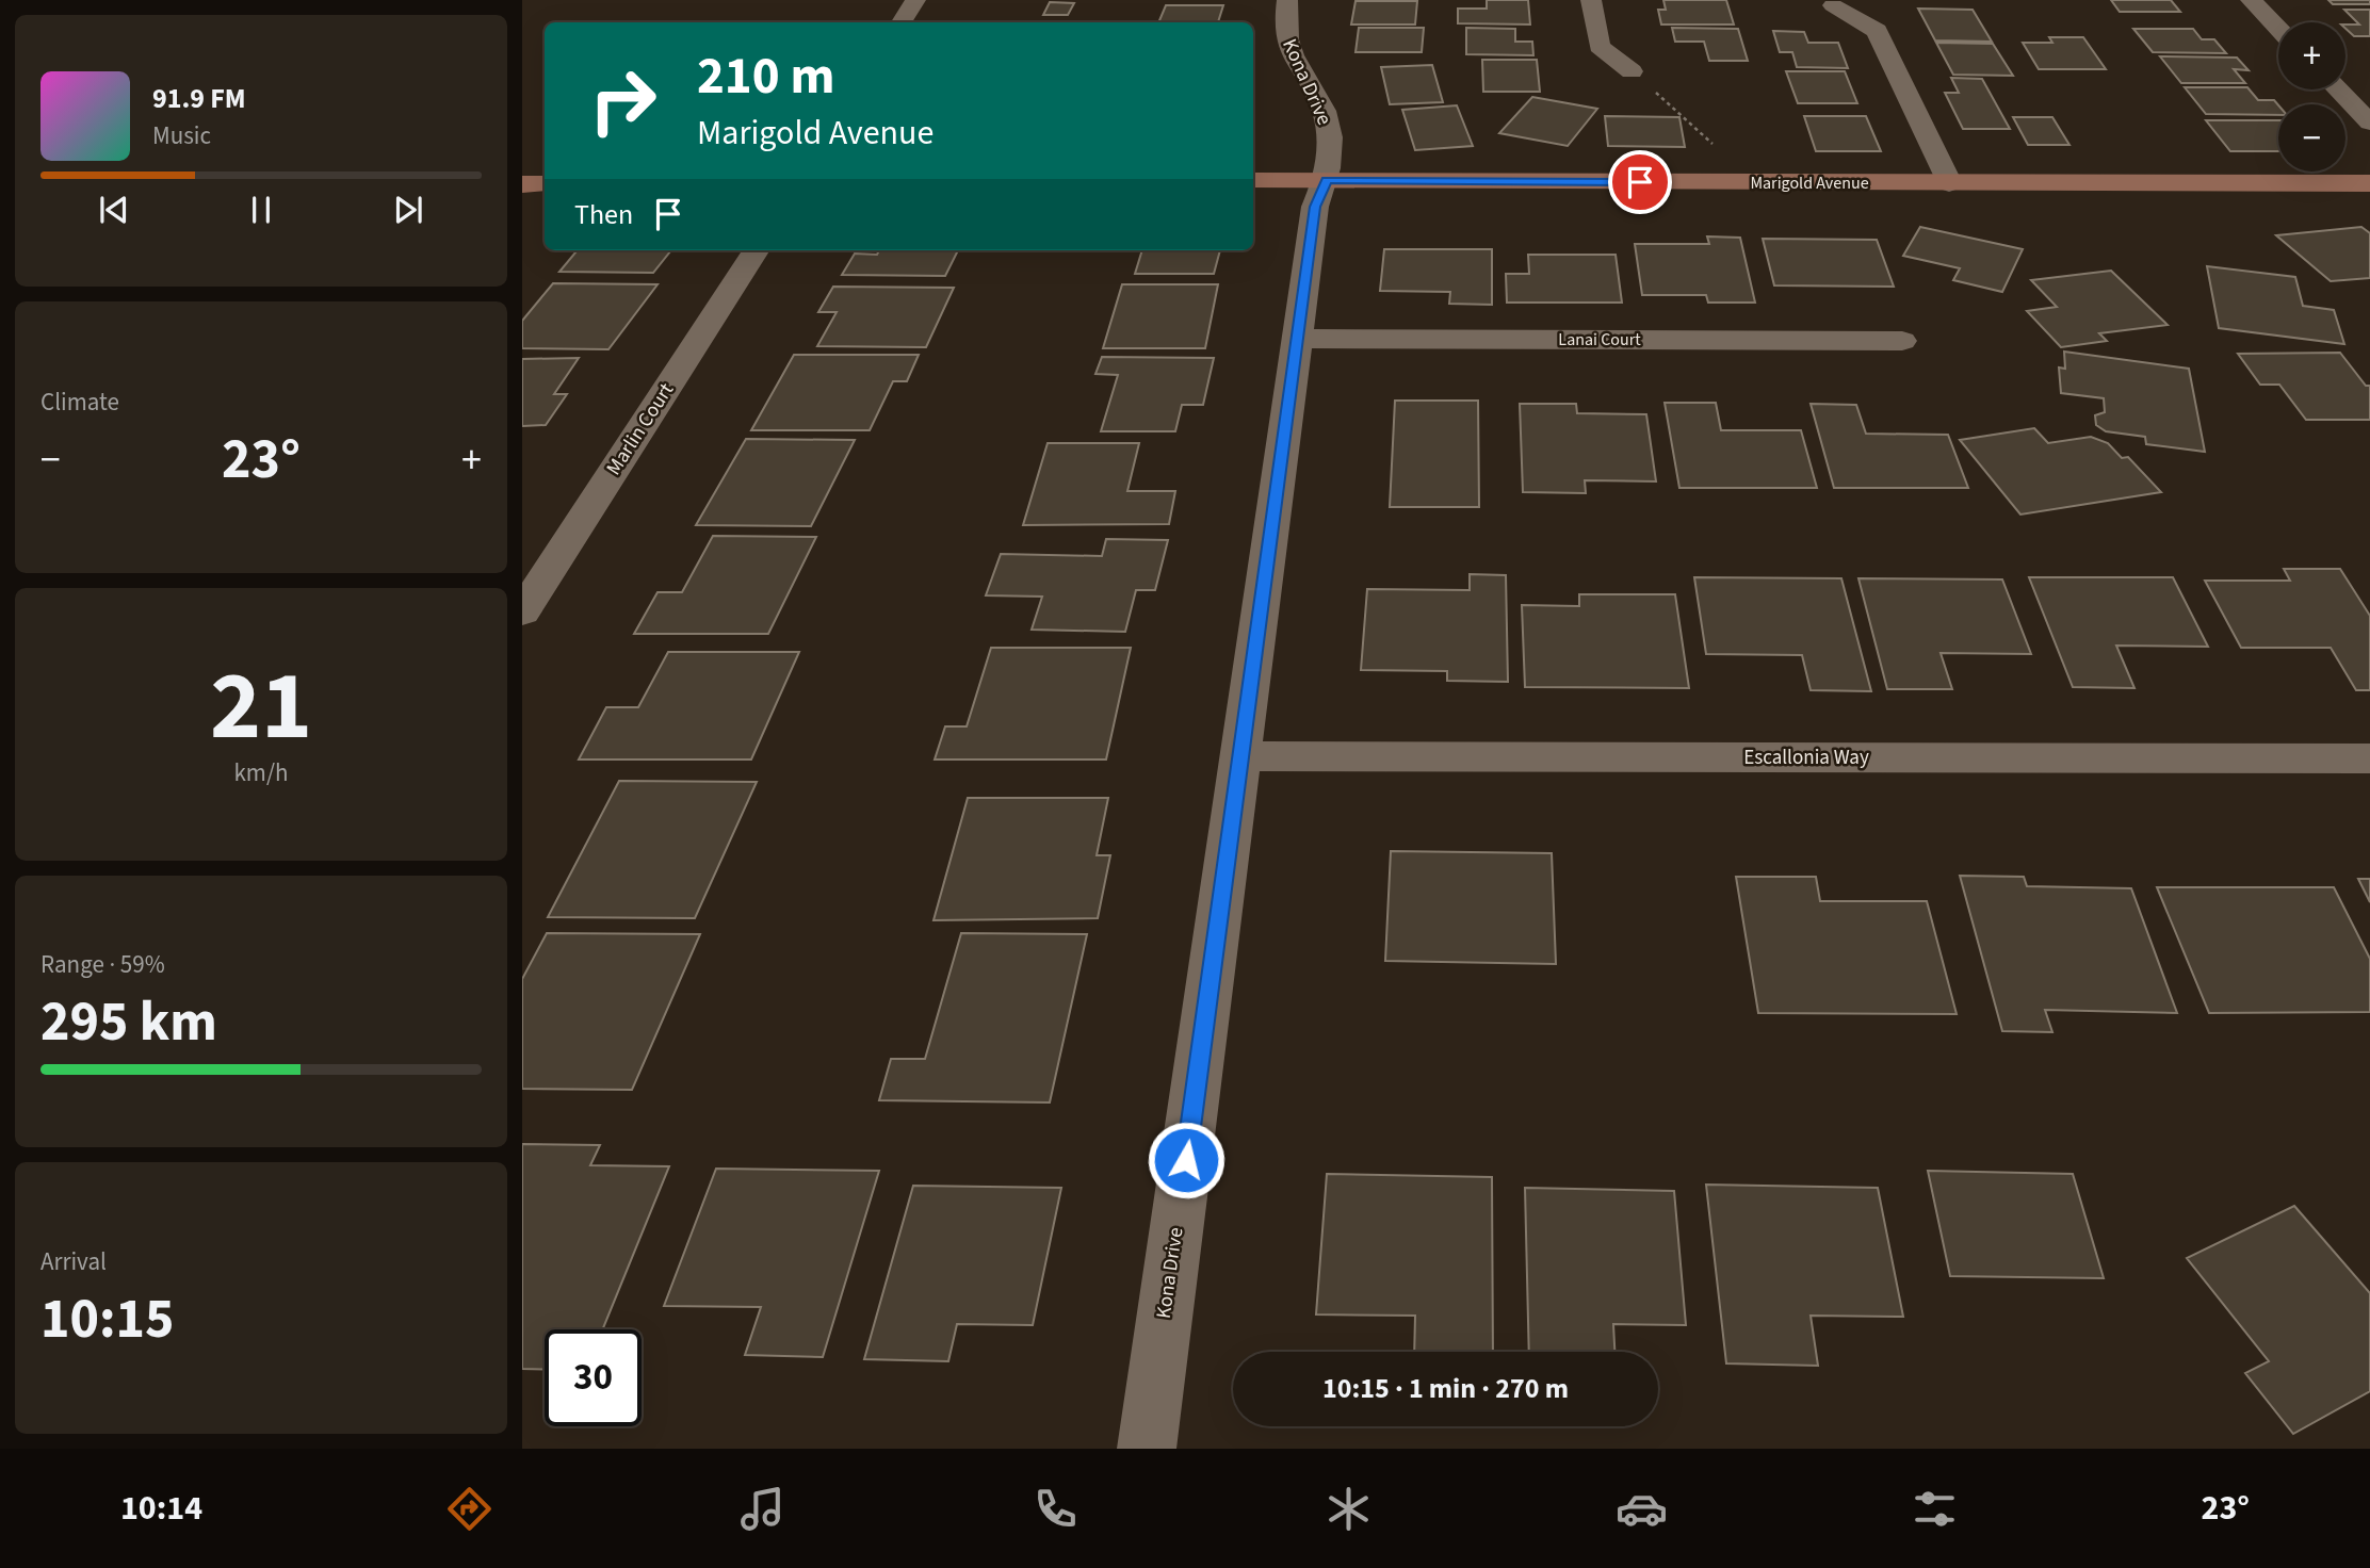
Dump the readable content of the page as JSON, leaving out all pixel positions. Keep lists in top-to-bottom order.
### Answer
{
  "streets": {
    "street": [
      "Kona Drive",
      "Marigold Avenue",
      "Lanai Court",
      "Marlin Court",
      "Escallonia Way"
    ]
  },
  "crossings": [
    ["Kona Drive", "Marigold Avenue"],
    ["Kona Drive", "Lanai Court"],
    ["Kona Drive", "Escallonia Way"]
  ],
  "page": {
    "map_buttons": ["+", "−"],
    "turn": ["210 m", "Marigold Avenue"],
    "song": ["91.9 FM", "Music"],
    "then": "Then",
    "tile": [
      "Climate",
      ["21", "km/h"],
      ["Range · 59%", "295 km"],
      ["Arrival", "10:15"]
    ],
    "heat": ["−", "23°", "+"],
    "limit": "30",
    "trip": "10:15 · 1 min · 270 m",
    "tabs": ["10:14", "23°"]
  }
}
